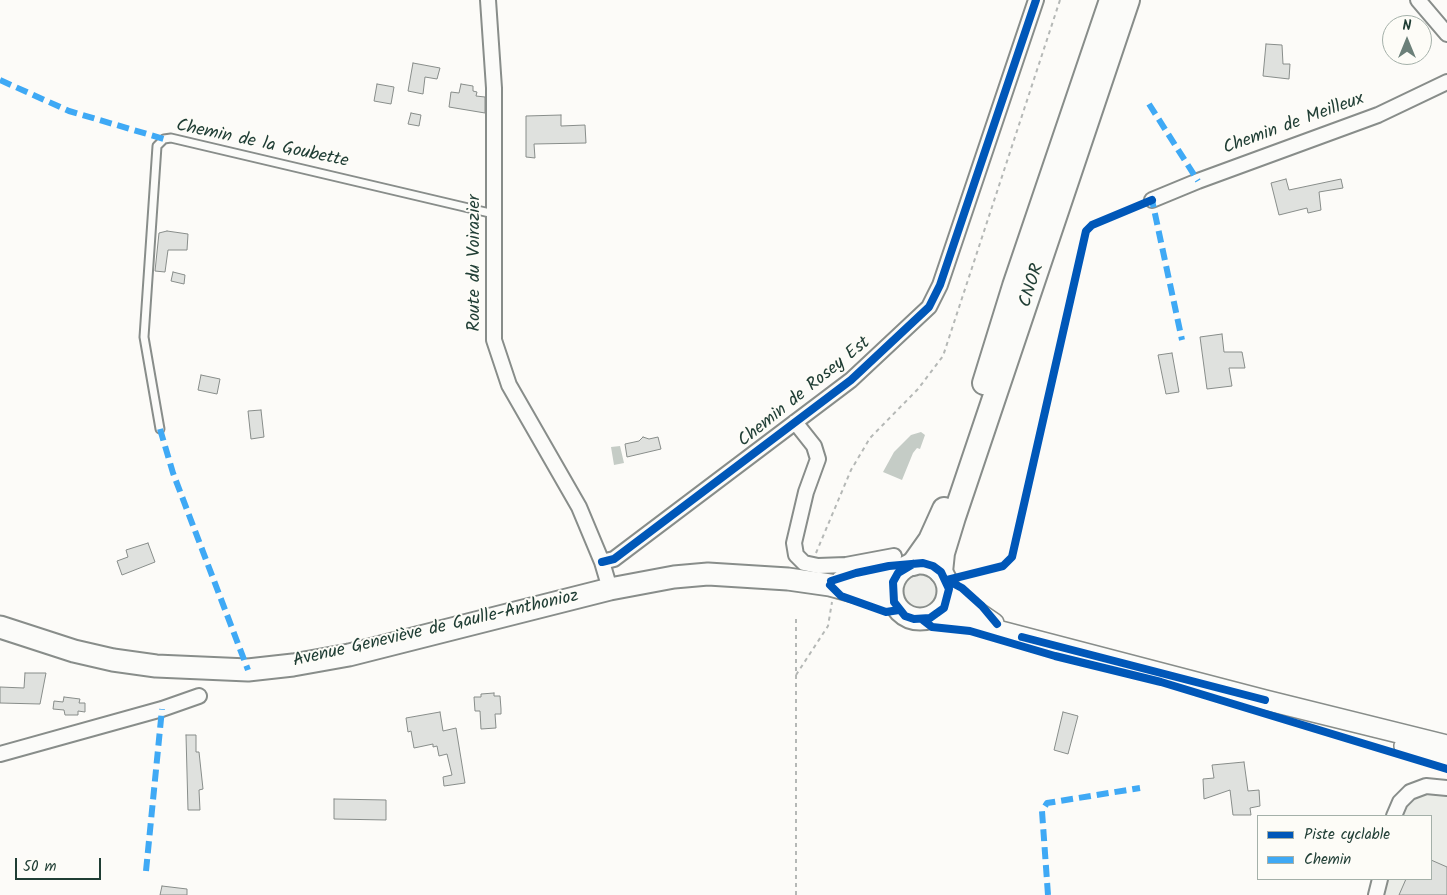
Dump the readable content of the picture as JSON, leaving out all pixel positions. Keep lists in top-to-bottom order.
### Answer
{
  "streets": {
    "highway": ["CNOR"],
    "main road": ["Avenue Geneviève de Gaulle-Anthonioz"],
    "street": ["Chemin de Meilleux", "Route du Voirazier", "Chemin de Rosey Est"],
    "lane": ["Chemin de la Goubette"]
  },
  "crossings": [
    ["Chemin de la Goubette", "Route du Voirazier"],
    ["Route du Voirazier", "Chemin de Rosey Est"],
    ["Route du Voirazier", "Avenue Geneviève de Gaulle-Anthonioz"],
    ["CNOR", "Avenue Geneviève de Gaulle-Anthonioz"]
  ],
  "legend": ["Piste cyclable", "Chemin"],
  "scale_bar": "50 m",
  "north": "top"
}
